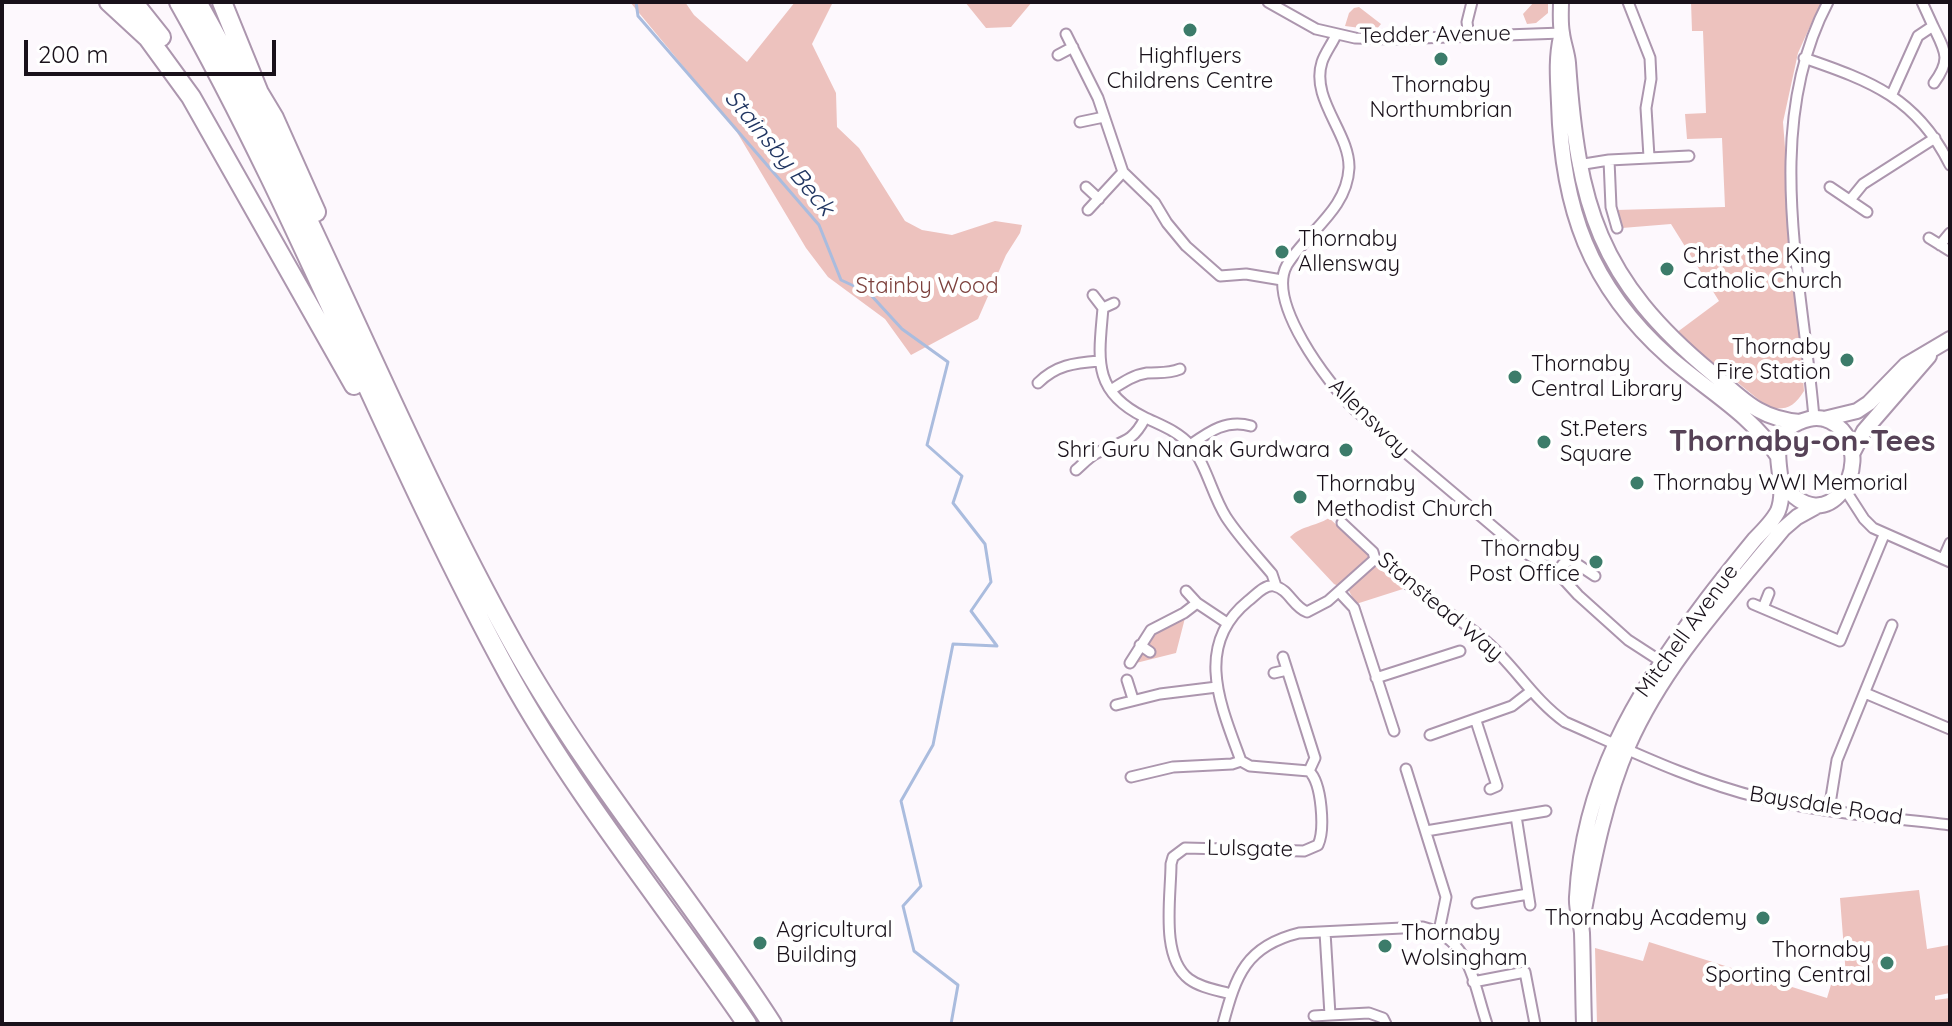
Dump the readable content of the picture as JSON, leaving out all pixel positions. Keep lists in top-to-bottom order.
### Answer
{
  "streets": {
    "street": [
      "Tedder Avenue",
      "Allensway",
      "Stanstead Way",
      "Mitchell Avenue",
      "Baysdale Road",
      "Lulsgate"
    ]
  },
  "crossings": [
    ["Allensway", "Mitchell Avenue"],
    ["Stanstead Way", "Mitchell Avenue"],
    ["Stanstead Way", "Baysdale Road"],
    ["Mitchell Avenue", "Baysdale Road"]
  ],
  "districts": ["Thornaby-on-Tees"],
  "water": ["Stainsby Beck"],
  "parks": ["Stainby Wood"],
  "places": [
    "Highflyers Childrens Centre",
    "Thornaby Northumbrian",
    "Thornaby Allensway",
    "Christ the King Catholic Church",
    "Thornaby Fire Station",
    "Thornaby Central Library",
    "St.Peters Square",
    "Shri Guru Nanak Gurdwara",
    "Thornaby WWI Memorial",
    "Thornaby Methodist Church",
    "Thornaby Post Office",
    "Thornaby Academy",
    "Agricultural Building",
    "Thornaby Wolsingham",
    "Thornaby Sporting Central"
  ],
  "scale_bar": "200 m"
}
